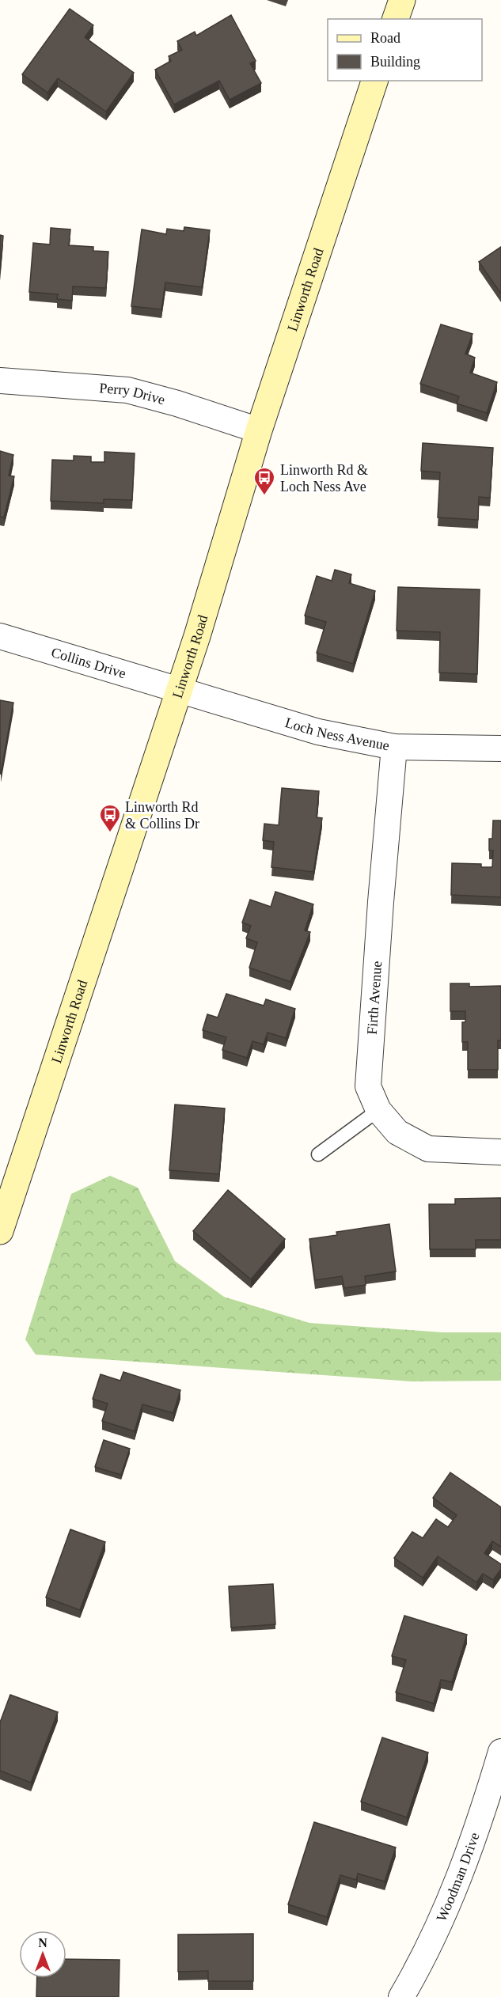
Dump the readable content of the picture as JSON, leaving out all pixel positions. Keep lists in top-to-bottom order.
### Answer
{
  "streets": {
    "main road": ["Linworth Road"],
    "street": [
      "Perry Drive",
      "Collins Drive",
      "Loch Ness Avenue",
      "Firth Avenue",
      "Woodman Drive"
    ]
  },
  "crossings": [
    ["Linworth Road", "Perry Drive"],
    ["Linworth Road", "Collins Drive"],
    ["Linworth Road", "Loch Ness Avenue"],
    ["Collins Drive", "Loch Ness Avenue"],
    ["Loch Ness Avenue", "Firth Avenue"]
  ],
  "places": {
    "bus stop": ["Linworth Rd & Loch Ness Ave", "Linworth Rd & Collins Dr"]
  },
  "legend": ["Road", "Building"],
  "north": "top"
}
